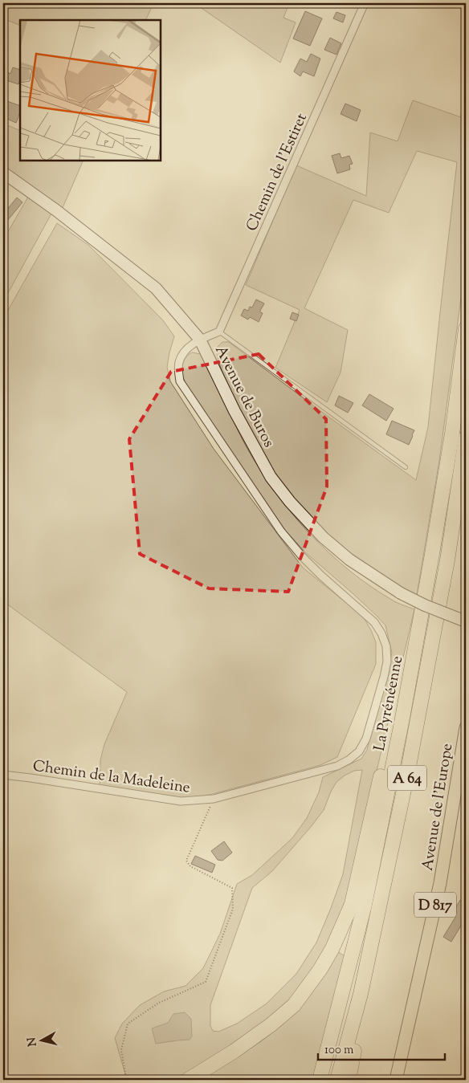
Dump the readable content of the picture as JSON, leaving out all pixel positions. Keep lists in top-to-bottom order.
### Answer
{
  "streets": {
    "highway": ["La Pyrénéenne", "A 64"],
    "main road": ["Avenue de l'Europe", "D 817"],
    "street": ["Chemin de l'Estiret", "Avenue de Buros", "Chemin de la Madeleine"]
  },
  "crossings": [
    ["Chemin de l'Estiret", "Avenue de Buros"],
    ["Avenue de Buros", "Chemin de la Madeleine"]
  ],
  "scale_bar": "100 m",
  "north": "left"
}
